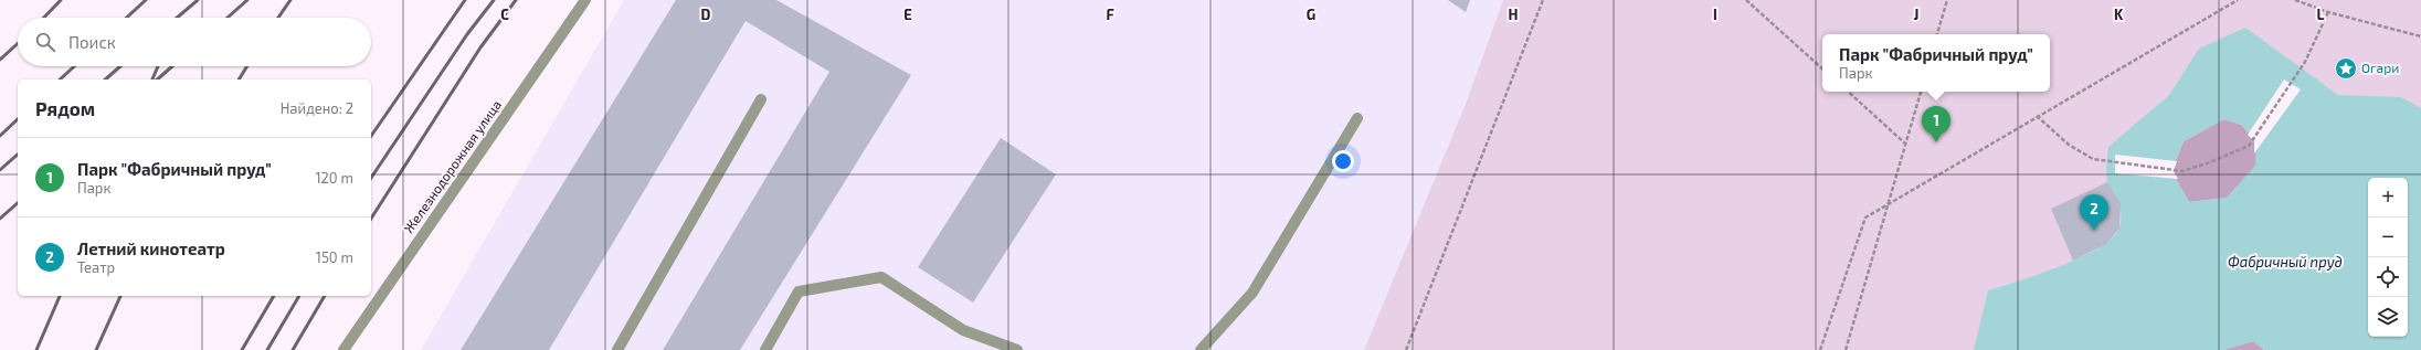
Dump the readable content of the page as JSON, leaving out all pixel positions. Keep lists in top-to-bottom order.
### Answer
{
  "streets": {
    "street": ["Железнодорожная улица"]
  },
  "water": ["Фабричный пруд"],
  "places": {
    "place": ["Огари"]
  },
  "page": {
    "search": "Поиск",
    "popup": ["Парк \"Фабричный пруд\"", "Парк"],
    "heading": ["Рядом", "Найдено: 2"],
    "pins": ["1", "2"],
    "list": [
      {
        "mark": "1",
        "name": "Парк \"Фабричный пруд\"",
        "note": "Парк",
        "value": "120 m"
      },
      {
        "mark": "2",
        "name": "Летний кинотеатр",
        "note": "Театр",
        "value": "150 m"
      }
    ],
    "map_buttons": ["+", "−"]
  },
  "grid": {
    "columns": [
      "C",
      "D",
      "E",
      "F",
      "G",
      "H",
      "I",
      "J",
      "K",
      "L"
    ]
  }
}
